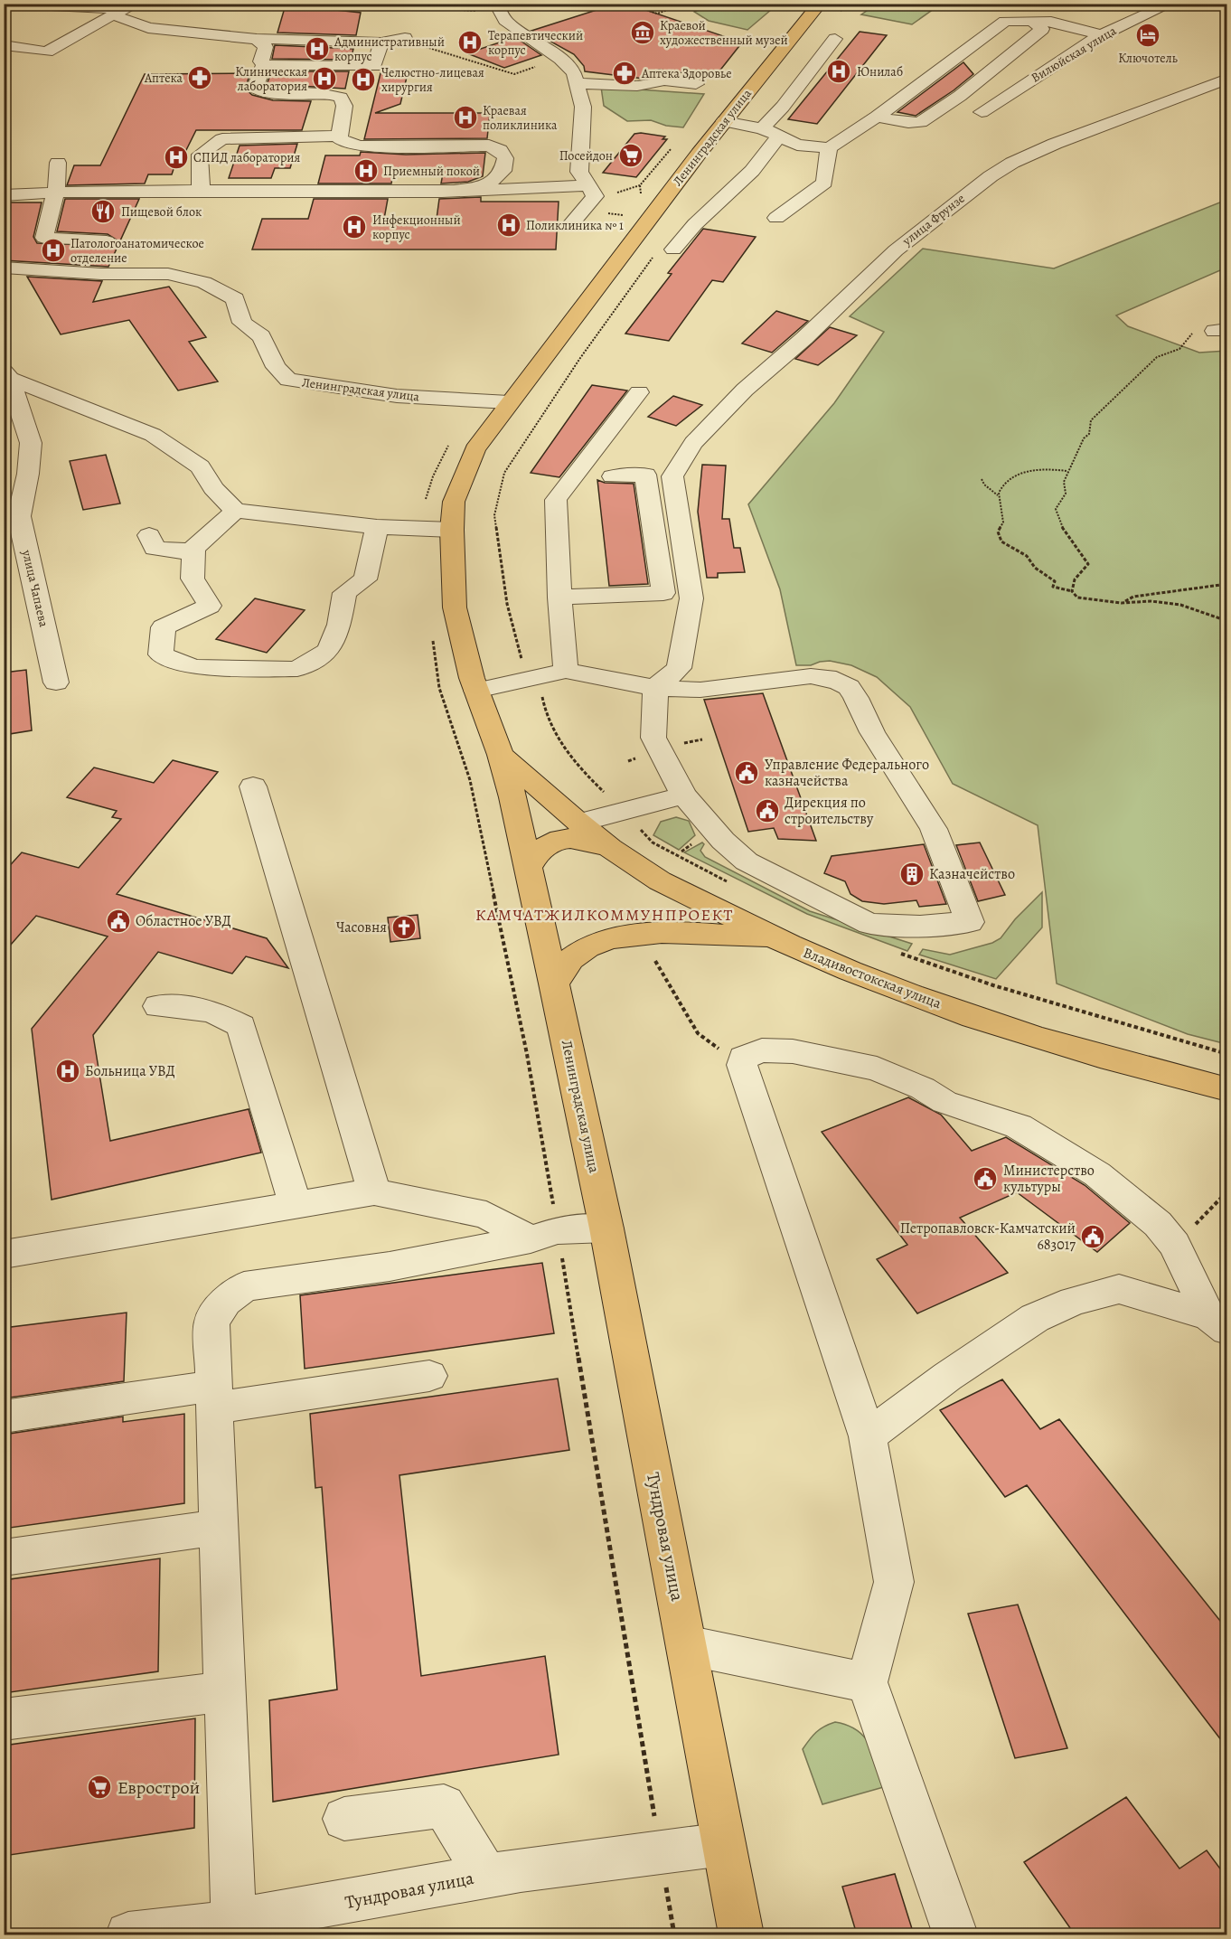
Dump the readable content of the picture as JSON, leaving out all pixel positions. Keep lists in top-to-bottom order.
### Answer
{
  "streets": {
    "main road": ["Ленинградская улица", "Владивостокская улица", "Тундровая улица"],
    "street": ["Вилюйская улица", "улица Фрунзе", "улица Чапаева"]
  },
  "crossings": [
    ["Ленинградская улица", "Владивостокская улица"],
    ["Ленинградская улица", "Тундровая улица"]
  ],
  "districts": ["КАМЧАТЖИЛКОММУНПРОЕКТ"],
  "places": {
    "museum": ["Краевой художественный музей"],
    "hotel": ["Ключотель"],
    "hospital": [
      "Терапевтический корпус",
      "Административный корпус",
      "Юнилаб",
      "Клиническая лаборатория",
      "Челюстно-лицевая хирургия",
      "Краевая поликлиника",
      "СПИД лаборатория",
      "Приемный покой",
      "Поликлиника № 1",
      "Инфекционный корпус",
      "Патологоанатомическое отделение",
      "Больница УВД"
    ],
    "pharmacy": ["Аптека Здоровье", "Аптека"],
    "supermarket": ["Посейдон", "Еврострой"],
    "restaurant": ["Пищевой блок"],
    "public building": [
      "Управление Федерального казначейства",
      "Дирекция по строительству",
      "Областное УВД",
      "Министерство культуры",
      "Петропавловск-Камчатский 683017"
    ],
    "building": ["Казначейство"],
    "church": ["Часовня"]
  }
}
